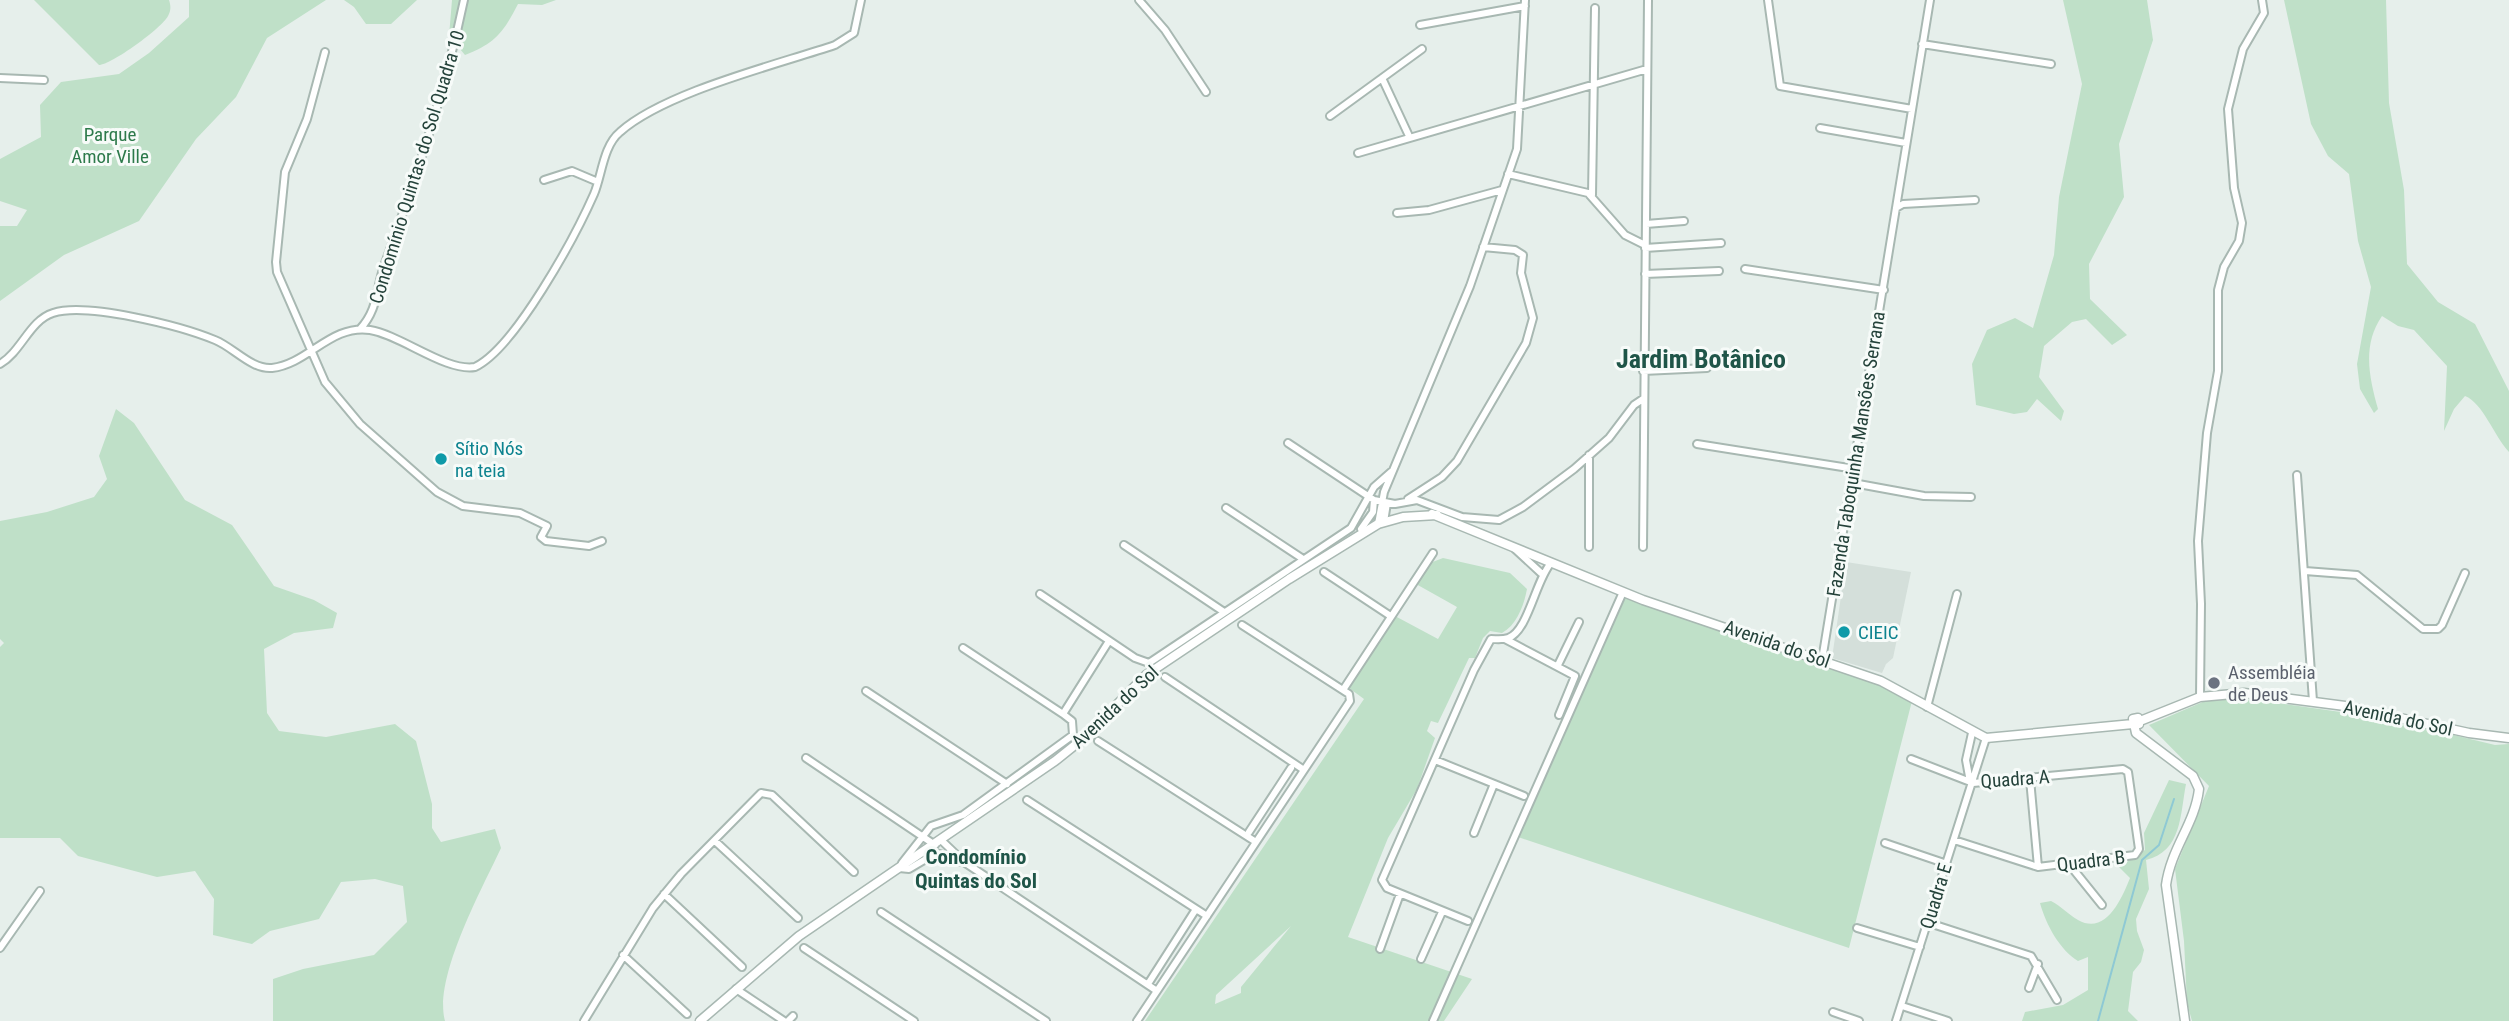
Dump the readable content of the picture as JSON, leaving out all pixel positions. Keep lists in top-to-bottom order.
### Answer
{
  "streets": {
    "street": [
      "Condomínio Quintas do Sol Quadra 10",
      "Fazenda Taboquinha Mansões Serrana",
      "Avenida do Sol",
      "Quadra A",
      "Quadra B",
      "Quadra E"
    ]
  },
  "crossings": [
    ["Fazenda Taboquinha Mansões Serrana", "Avenida do Sol"],
    ["Avenida do Sol", "Quadra E"],
    ["Quadra A", "Quadra B"],
    ["Quadra A", "Quadra E"],
    ["Quadra B", "Quadra E"]
  ],
  "districts": ["Jardim Botânico", "Condomínio Quintas do Sol"],
  "parks": ["Parque Amor Ville"],
  "places": ["Sítio Nós na teia", "CIEIC", "Assembléia de Deus"]
}
